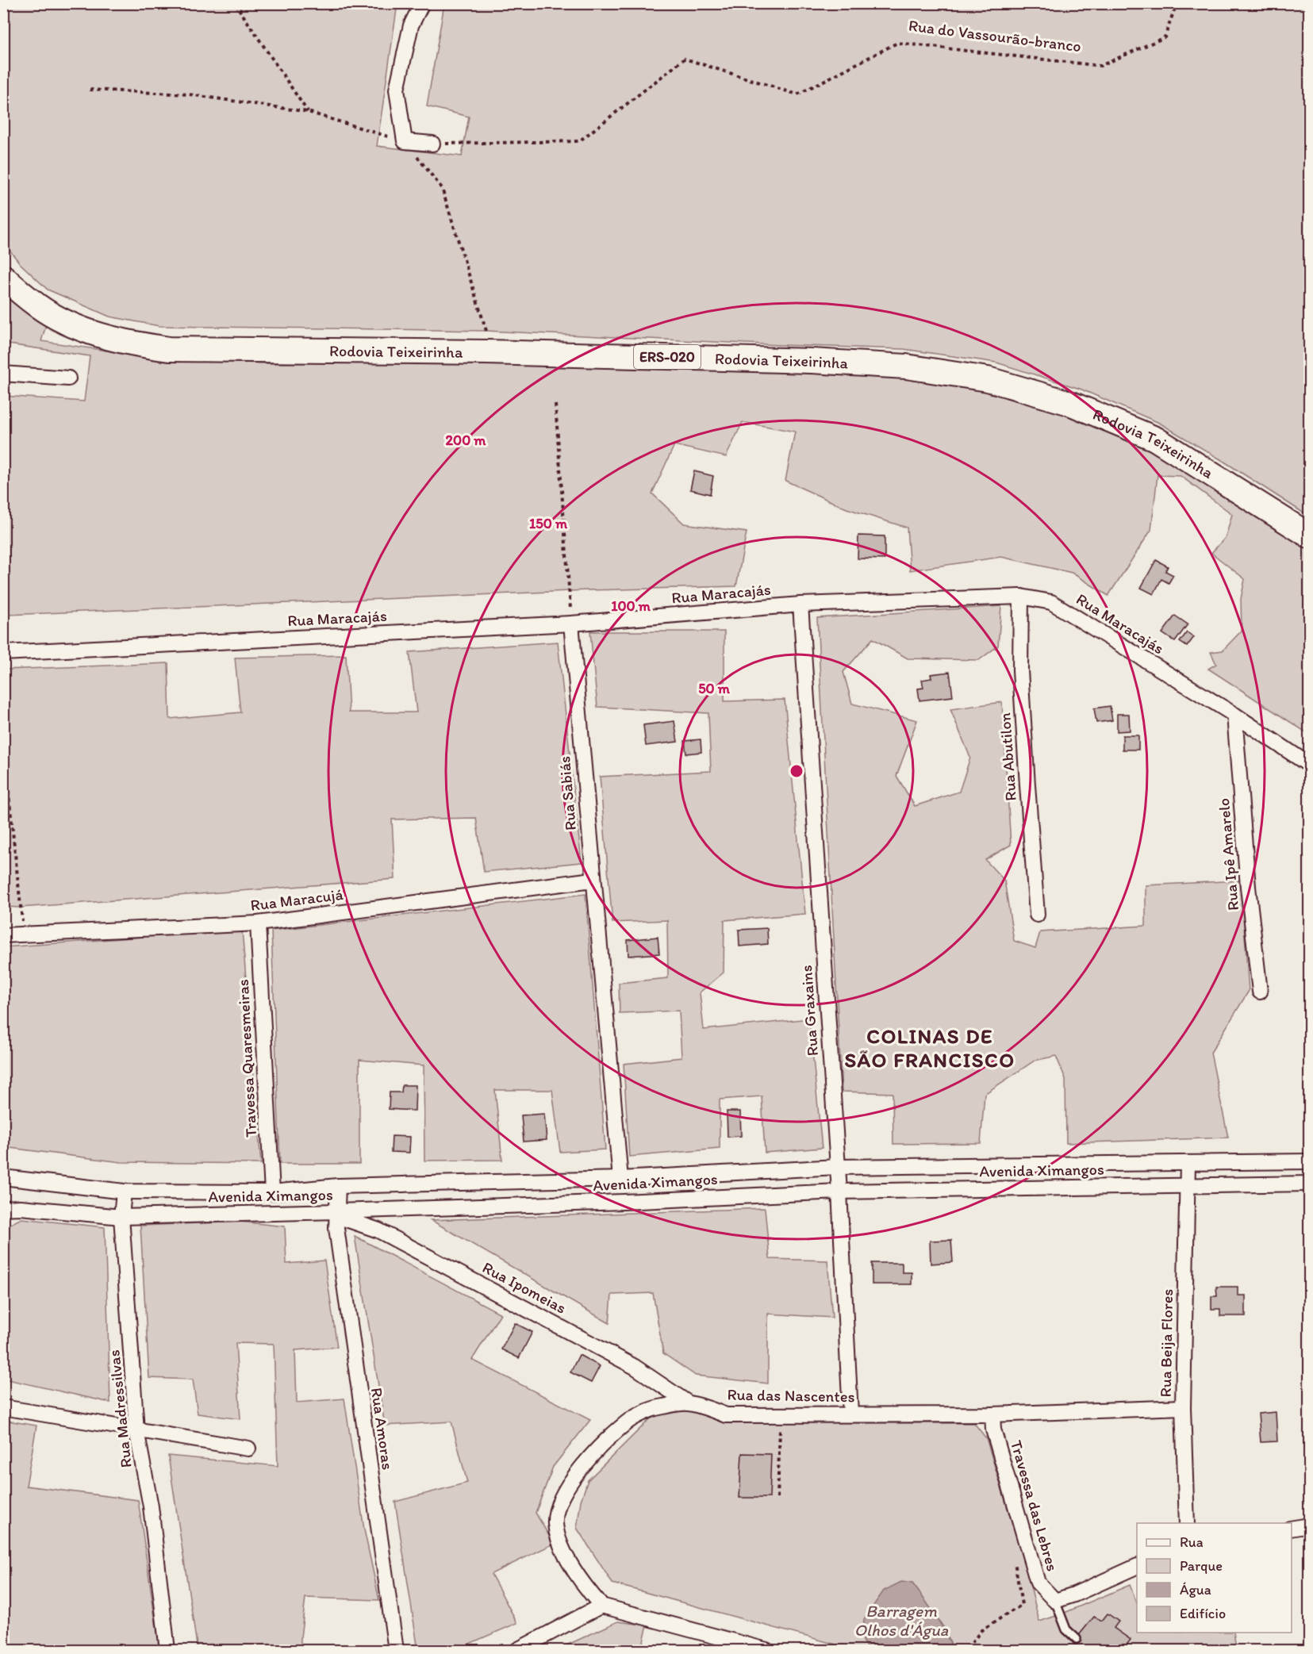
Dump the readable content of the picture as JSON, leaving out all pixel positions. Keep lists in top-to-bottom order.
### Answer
{
  "streets": {
    "main road": ["Rodovia Teixeirinha", "ERS-020"],
    "street": [
      "Rua Maracajás",
      "Rua Abutilon",
      "Rua Sabiás",
      "Rua Ipê Amarelo",
      "Rua Maracujá",
      "Rua Graxains",
      "Travessa Quaresmeiras",
      "Avenida Ximangos",
      "Rua Ipomeias",
      "Rua Beija Flores",
      "Rua das Nascentes",
      "Rua Madressilvas",
      "Rua Amoras",
      "Travessa das Lebres"
    ],
    "path": ["Rua do Vassourão-branco"]
  },
  "crossings": [
    ["Rua Maracajás", "Rua Abutilon"],
    ["Rua Maracajás", "Rua Sabiás"],
    ["Rua Maracajás", "Rua Ipê Amarelo"],
    ["Rua Maracajás", "Rua Graxains"],
    ["Rua Sabiás", "Rua Maracujá"],
    ["Rua Sabiás", "Avenida Ximangos"],
    ["Rua Maracujá", "Travessa Quaresmeiras"],
    ["Rua Graxains", "Avenida Ximangos"],
    ["Rua Graxains", "Rua das Nascentes"],
    ["Travessa Quaresmeiras", "Avenida Ximangos"],
    ["Avenida Ximangos", "Rua Ipomeias"],
    ["Avenida Ximangos", "Rua Beija Flores"],
    ["Avenida Ximangos", "Rua Madressilvas"],
    ["Avenida Ximangos", "Rua Amoras"],
    ["Rua Ipomeias", "Rua das Nascentes"],
    ["Rua Ipomeias", "Rua Amoras"],
    ["Rua Beija Flores", "Rua das Nascentes"],
    ["Rua das Nascentes", "Travessa das Lebres"]
  ],
  "districts": ["COLINAS DE SÃO FRANCISCO"],
  "water": ["Barragem Olhos d'Água"],
  "legend": [
    "Rua",
    "Parque",
    "Água",
    "Edifício"
  ],
  "rings": [
    "200 m",
    "150 m",
    "100 m",
    "50 m"
  ]
}
